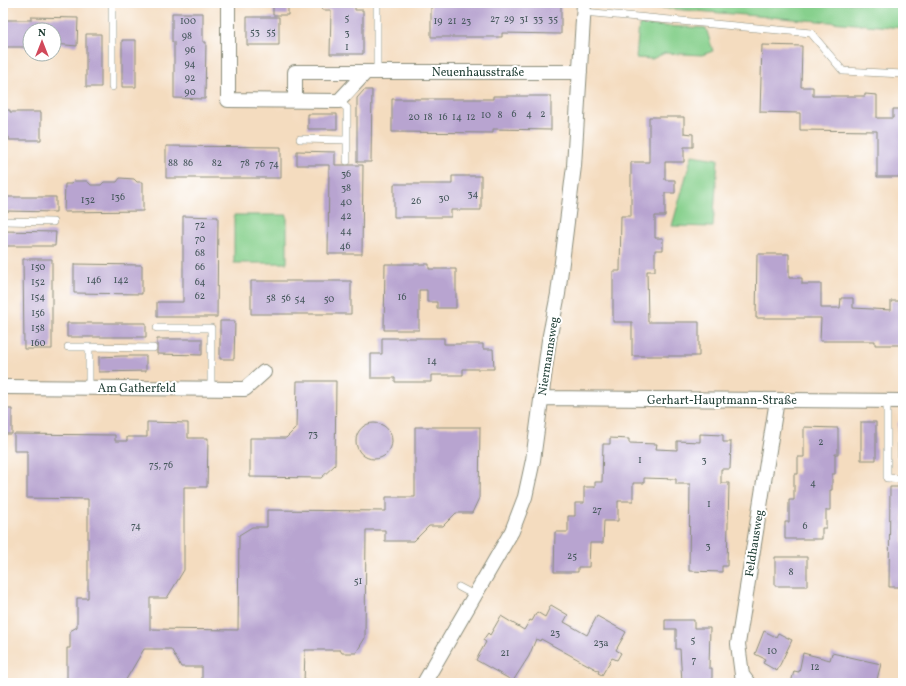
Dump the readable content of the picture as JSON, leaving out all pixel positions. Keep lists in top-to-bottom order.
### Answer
{
  "streets": {
    "street": [
      "Neuenhausstraße",
      "Niermannsweg",
      "Am Gatherfeld",
      "Gerhart-Hauptmann-Straße",
      "Feldhausweg"
    ]
  },
  "crossings": [
    ["Neuenhausstraße", "Niermannsweg"],
    ["Niermannsweg", "Gerhart-Hauptmann-Straße"],
    ["Gerhart-Hauptmann-Straße", "Feldhausweg"]
  ],
  "house_numbers": [
    "5",
    "27",
    "29",
    "31",
    "33",
    "35",
    "100",
    "19",
    "21",
    "23",
    "53",
    "55",
    "3",
    "98",
    "1",
    "96",
    "94",
    "92",
    "90",
    "6",
    "4",
    "2",
    "10",
    "8",
    "20",
    "18",
    "16",
    "14",
    "12",
    "88",
    "86",
    "82",
    "78",
    "76",
    "74",
    "36",
    "38",
    "34",
    "136",
    "30",
    "132",
    "26",
    "40",
    "42",
    "72",
    "44",
    "70",
    "46",
    "68",
    "150",
    "66",
    "146",
    "142",
    "152",
    "64",
    "62",
    "154",
    "16",
    "58",
    "56",
    "54",
    "50",
    "156",
    "158",
    "160",
    "14",
    "73",
    "2",
    "1",
    "3",
    "75, 76",
    "4",
    "1",
    "27",
    "74",
    "6",
    "3",
    "25",
    "8",
    "51",
    "23",
    "5",
    "23a",
    "10",
    "21",
    "7",
    "12"
  ],
  "north": "top"
}
